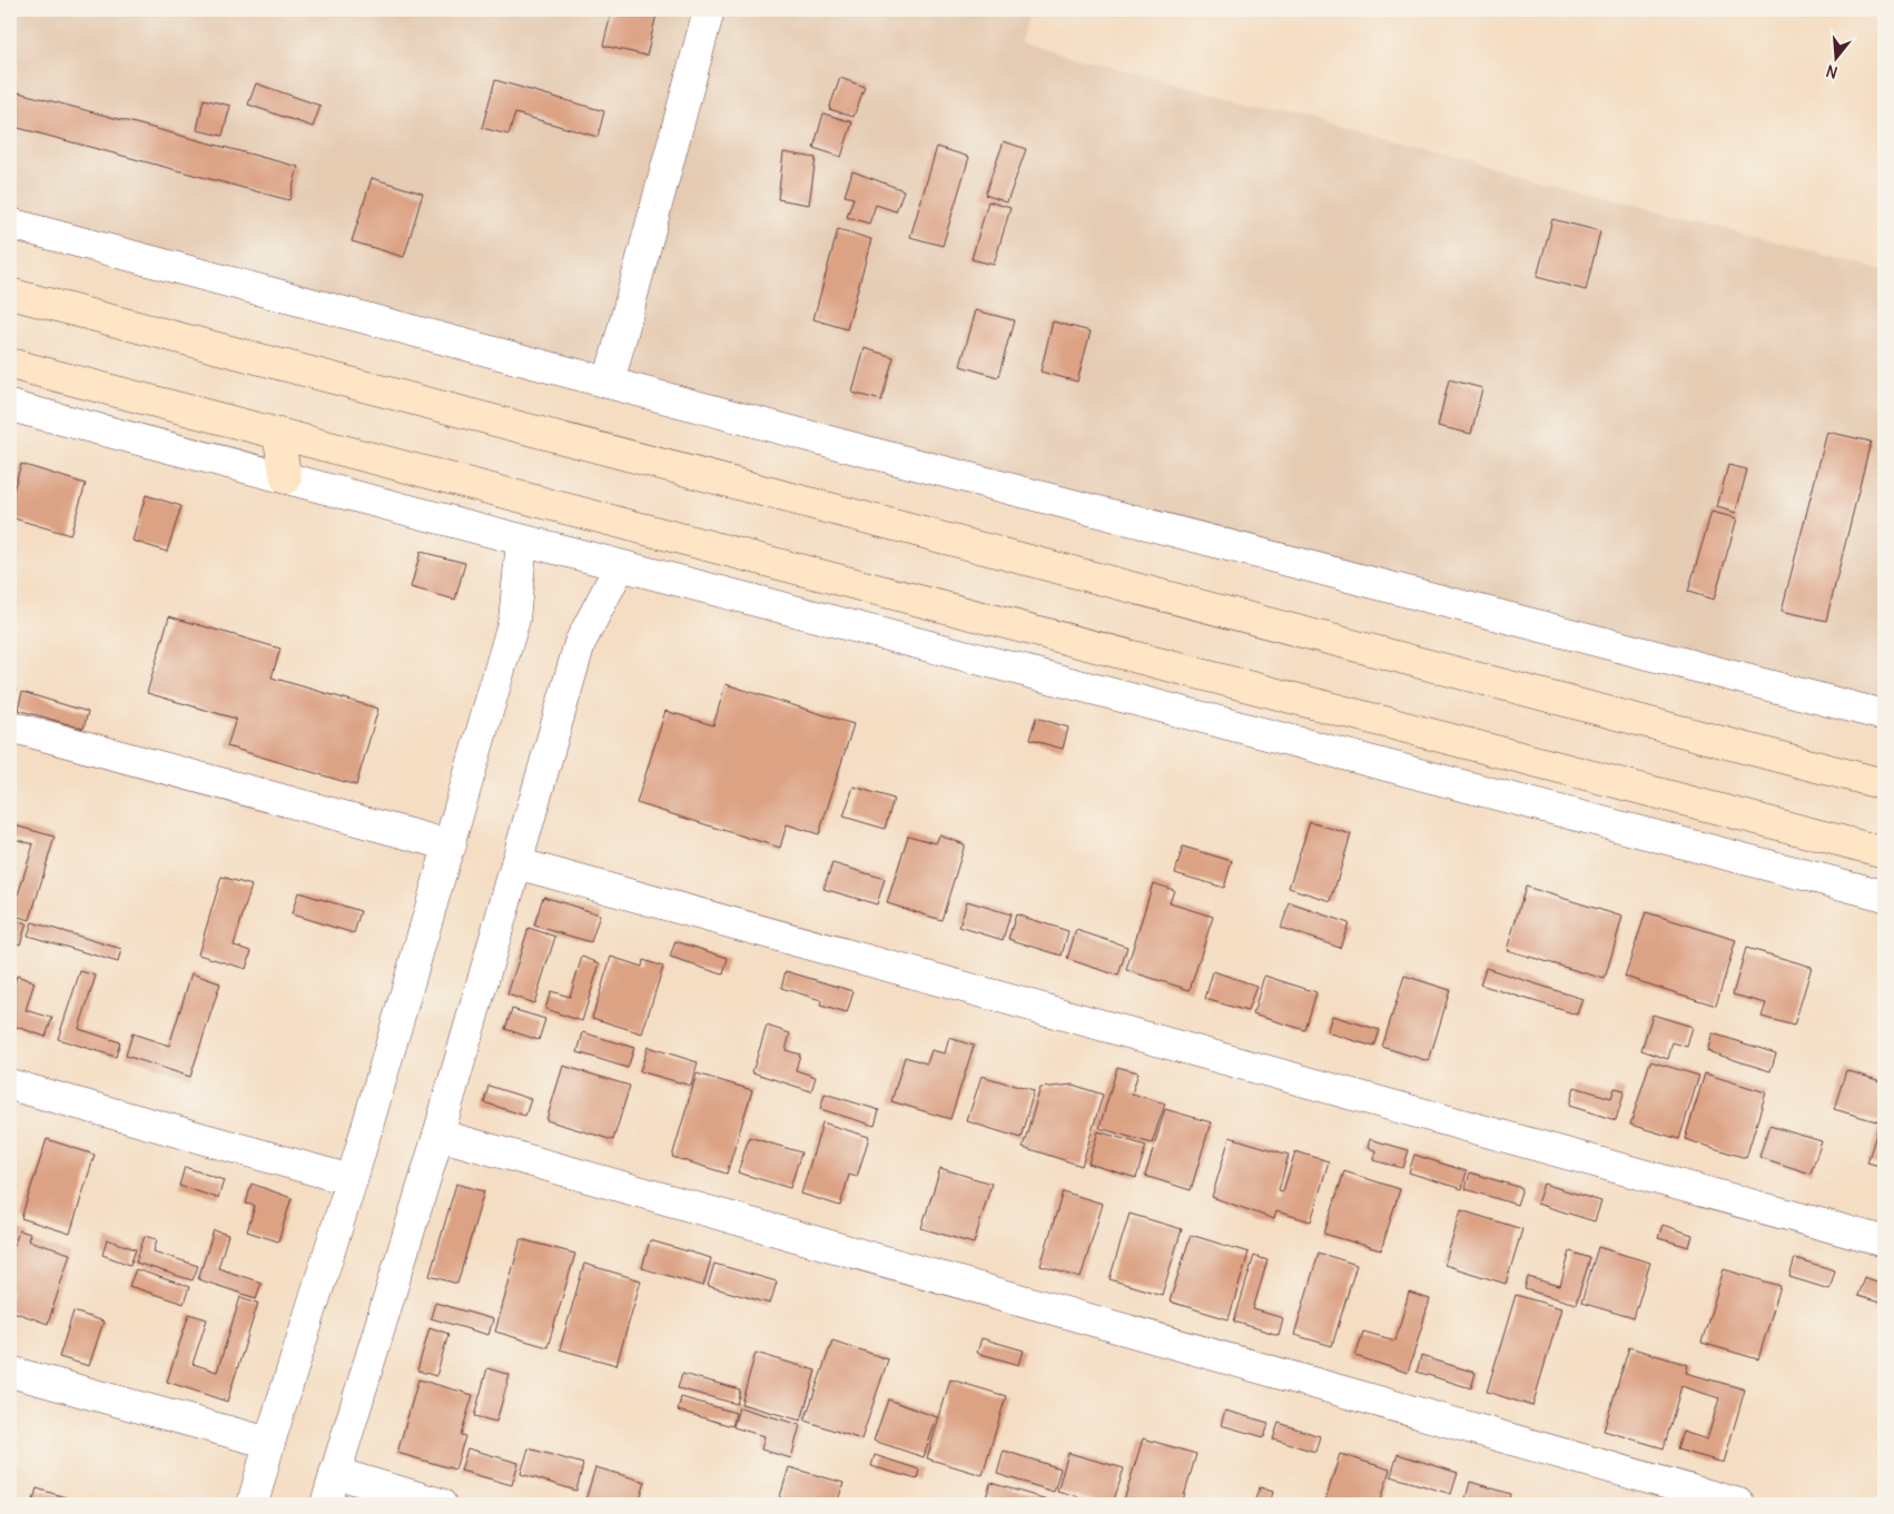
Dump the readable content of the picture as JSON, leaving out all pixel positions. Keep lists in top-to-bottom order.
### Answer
{
  "north": "bottom"
}
